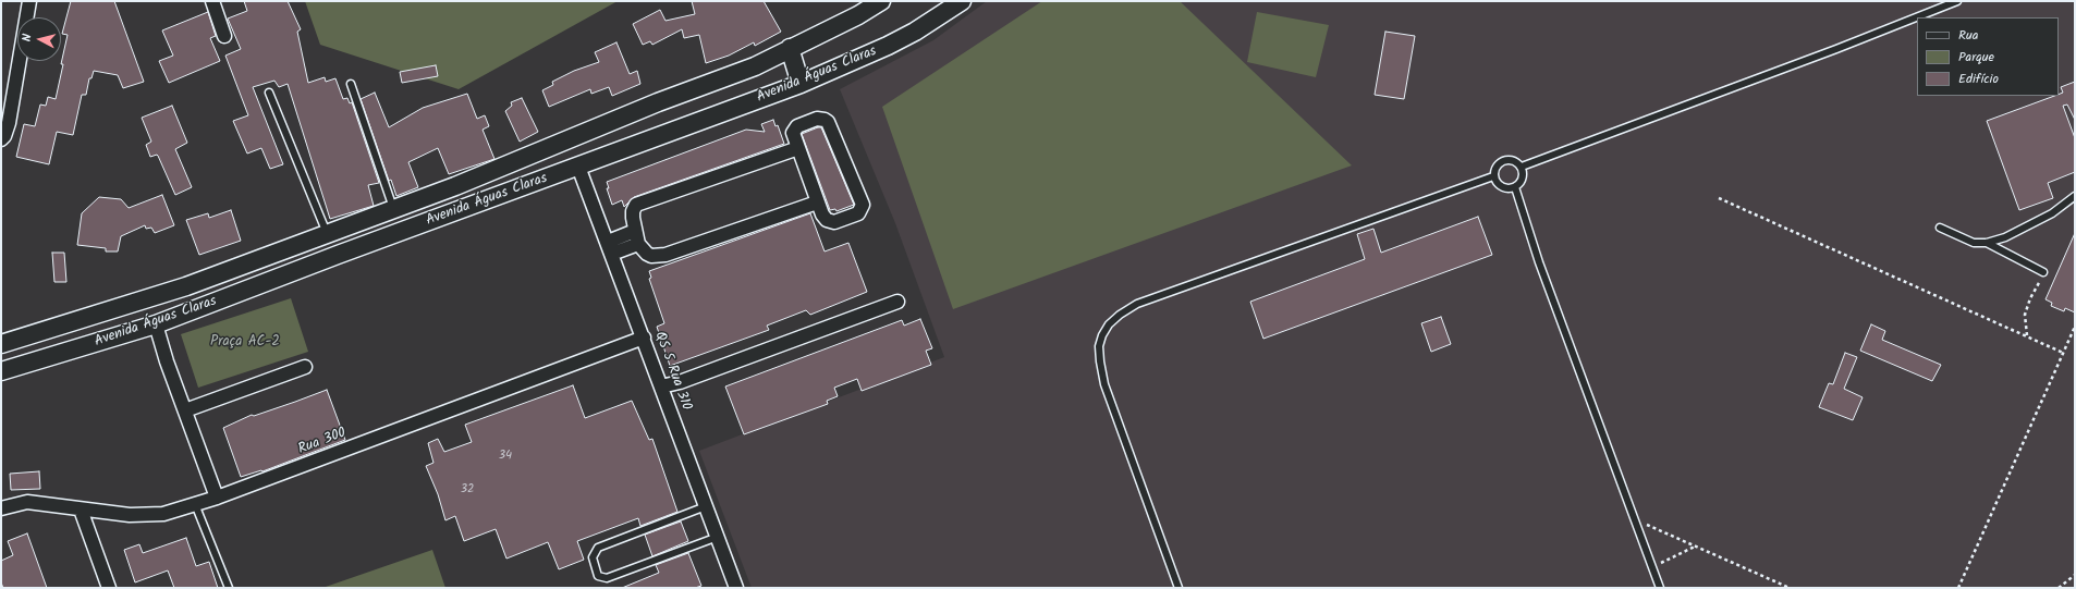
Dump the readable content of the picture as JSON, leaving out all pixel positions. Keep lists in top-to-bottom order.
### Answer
{
  "streets": {
    "main road": ["Avenida Águas Claras"],
    "street": ["QS 5 Rua 310", "Rua 300"]
  },
  "crossings": [
    ["Avenida Águas Claras", "QS 5 Rua 310"],
    ["QS 5 Rua 310", "Rua 300"]
  ],
  "parks": ["Praça AC-2"],
  "house_numbers": ["34", "32"],
  "legend": ["Rua", "Parque", "Edifício"],
  "north": "left"
}
